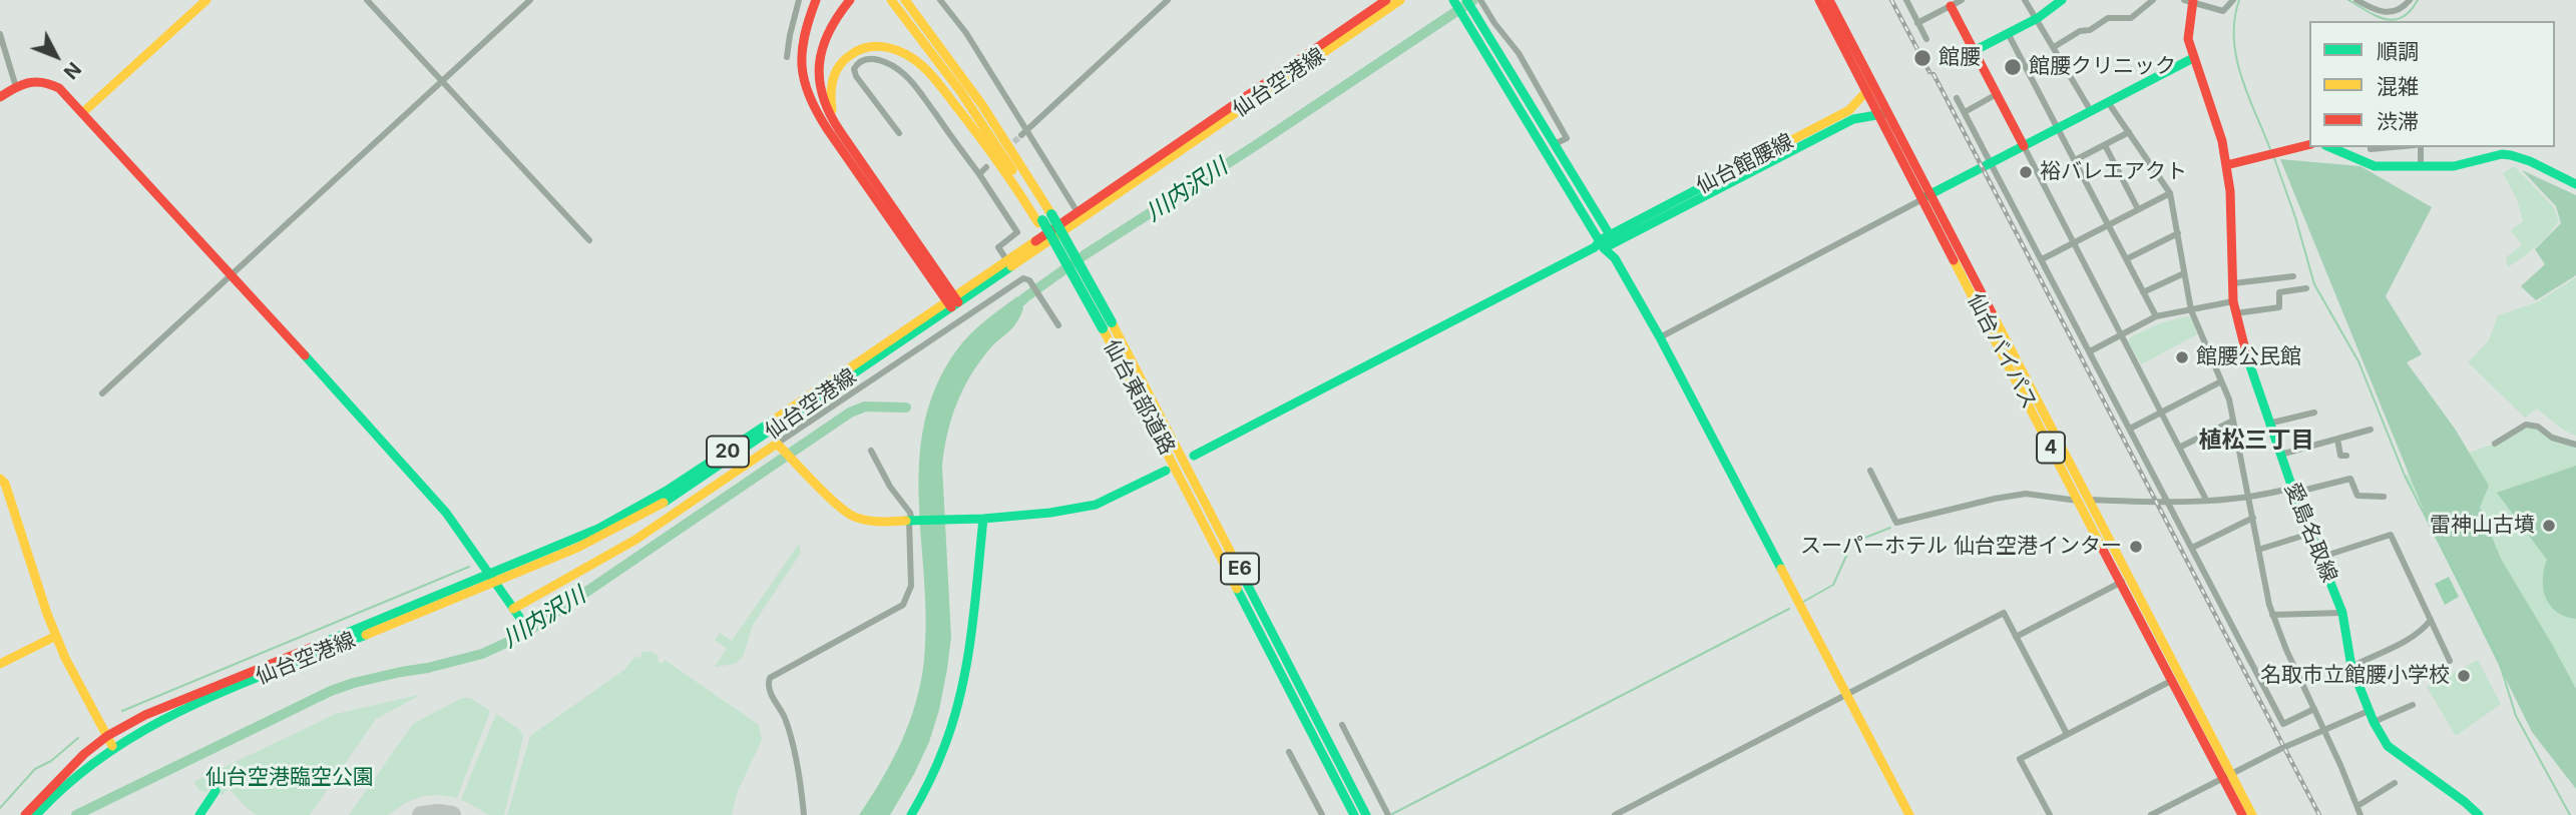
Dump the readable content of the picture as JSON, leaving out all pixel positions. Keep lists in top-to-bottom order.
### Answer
{
  "streets": {
    "main road": [
      "仙台空港線",
      "仙台館腰線",
      "仙台バイパス",
      "仙台東部道路",
      "4",
      "20",
      "愛島名取線",
      "E6"
    ]
  },
  "crossings": [
    ["仙台館腰線", "仙台バイパス"]
  ],
  "districts": ["植松三丁目"],
  "water": ["川内沢川"],
  "parks": ["仙台空港臨空公園"],
  "places": [
    "館腰",
    "館腰クリニック",
    "裕バレエアクト",
    "館腰公民館",
    "雷神山古墳",
    "スーパーホテル 仙台空港インター",
    "名取市立館腰小学校"
  ],
  "legend": ["順調", "混雑", "渋滞"],
  "north": "bottom right"
}
